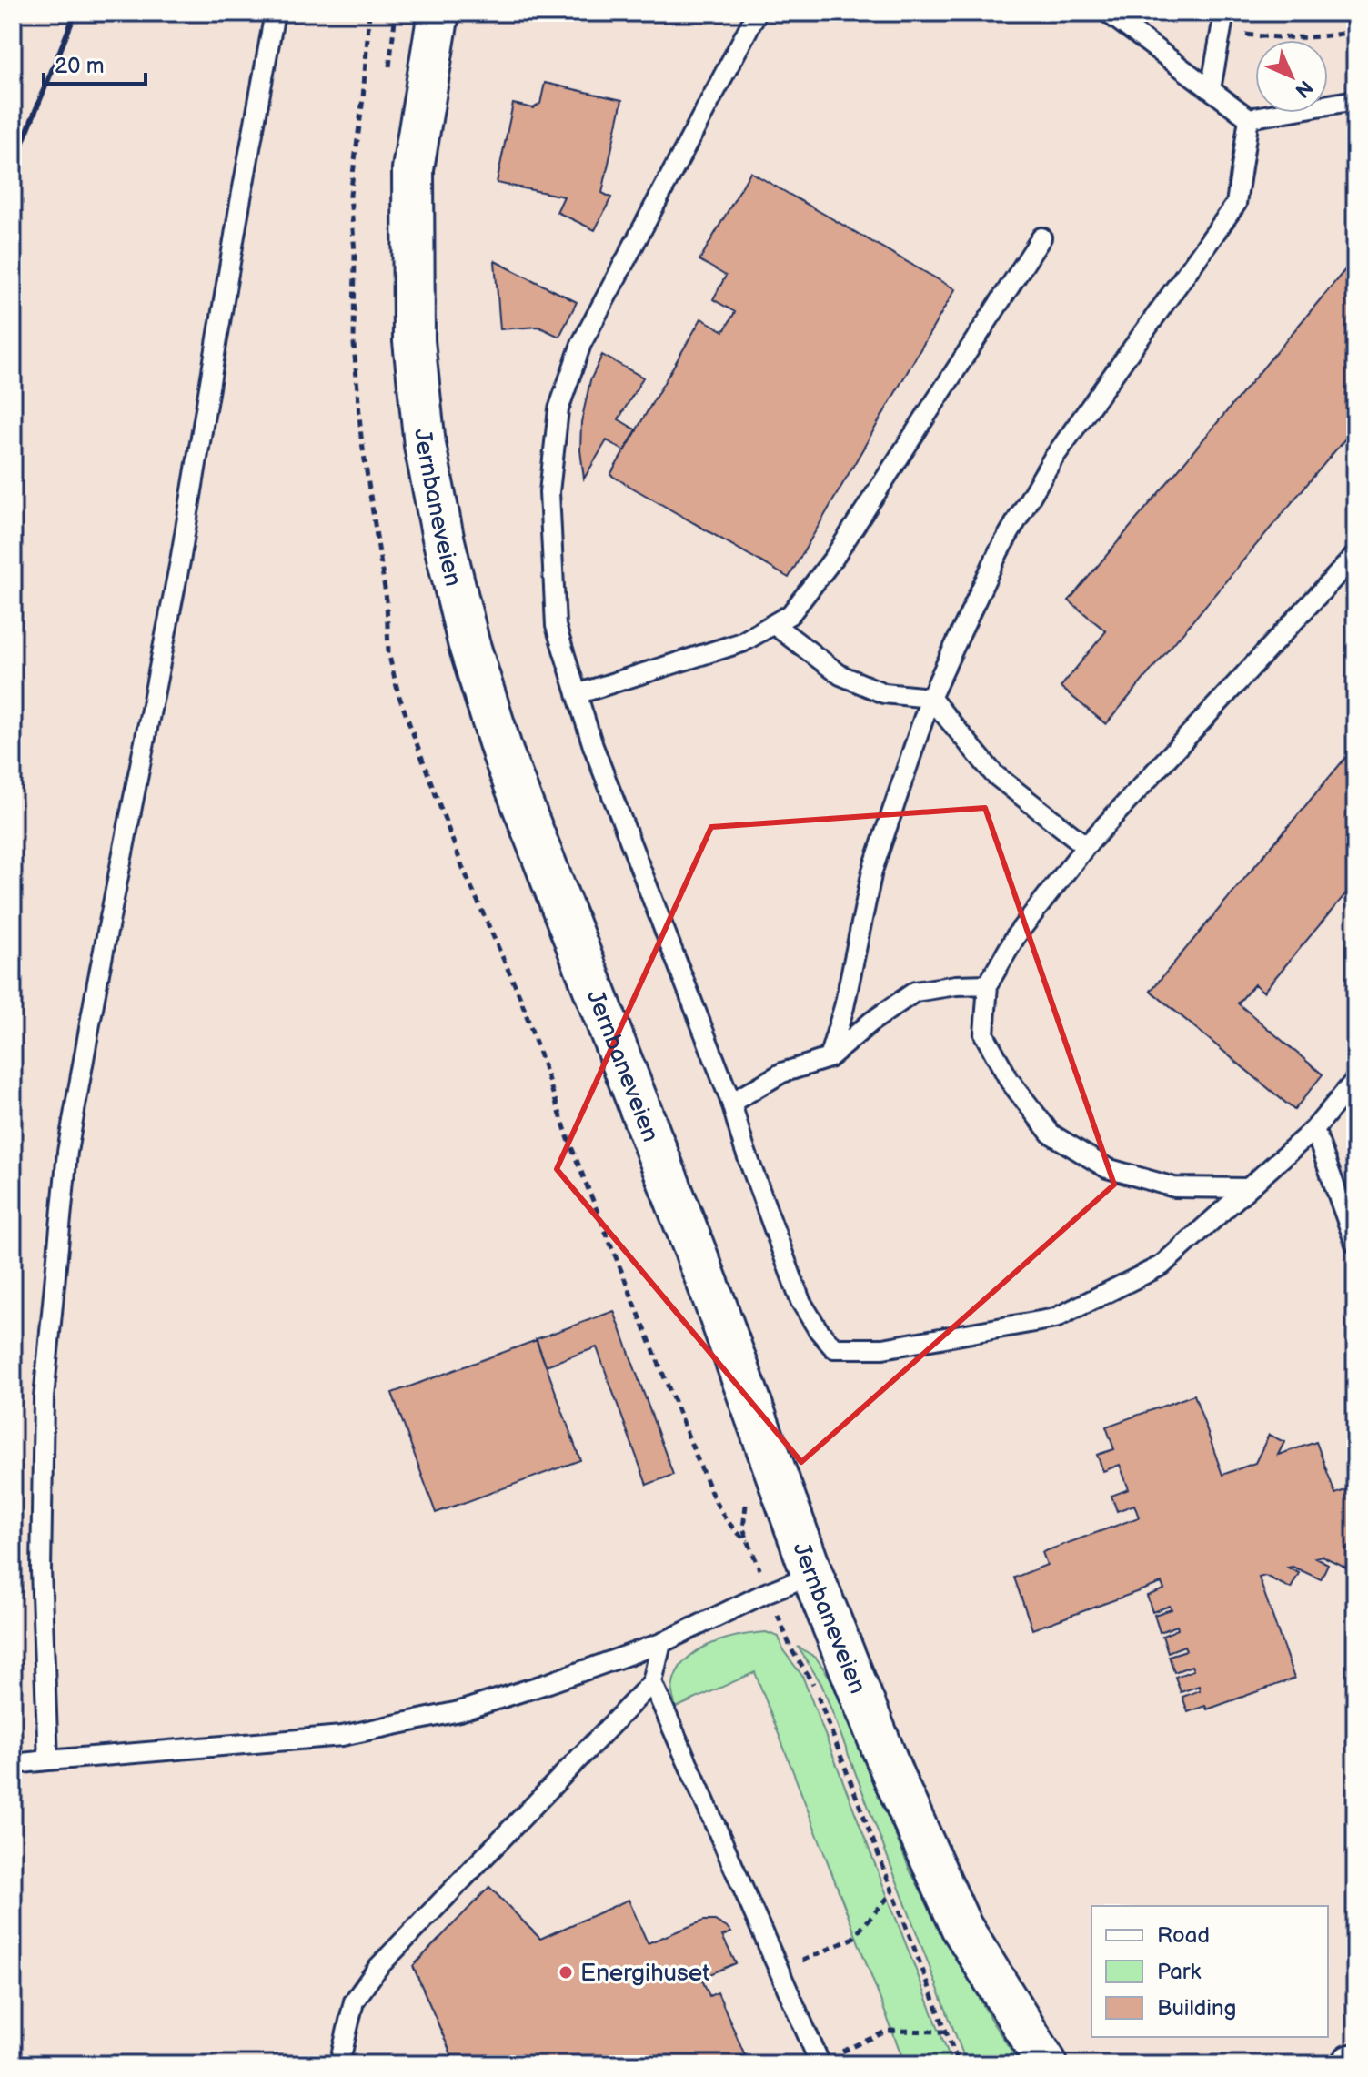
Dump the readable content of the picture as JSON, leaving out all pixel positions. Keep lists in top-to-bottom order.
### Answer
{
  "streets": {
    "street": ["Jernbaneveien"]
  },
  "places": ["Energihuset"],
  "legend": ["Road", "Park", "Building"],
  "scale_bar": "20 m",
  "north": "bottom right"
}
